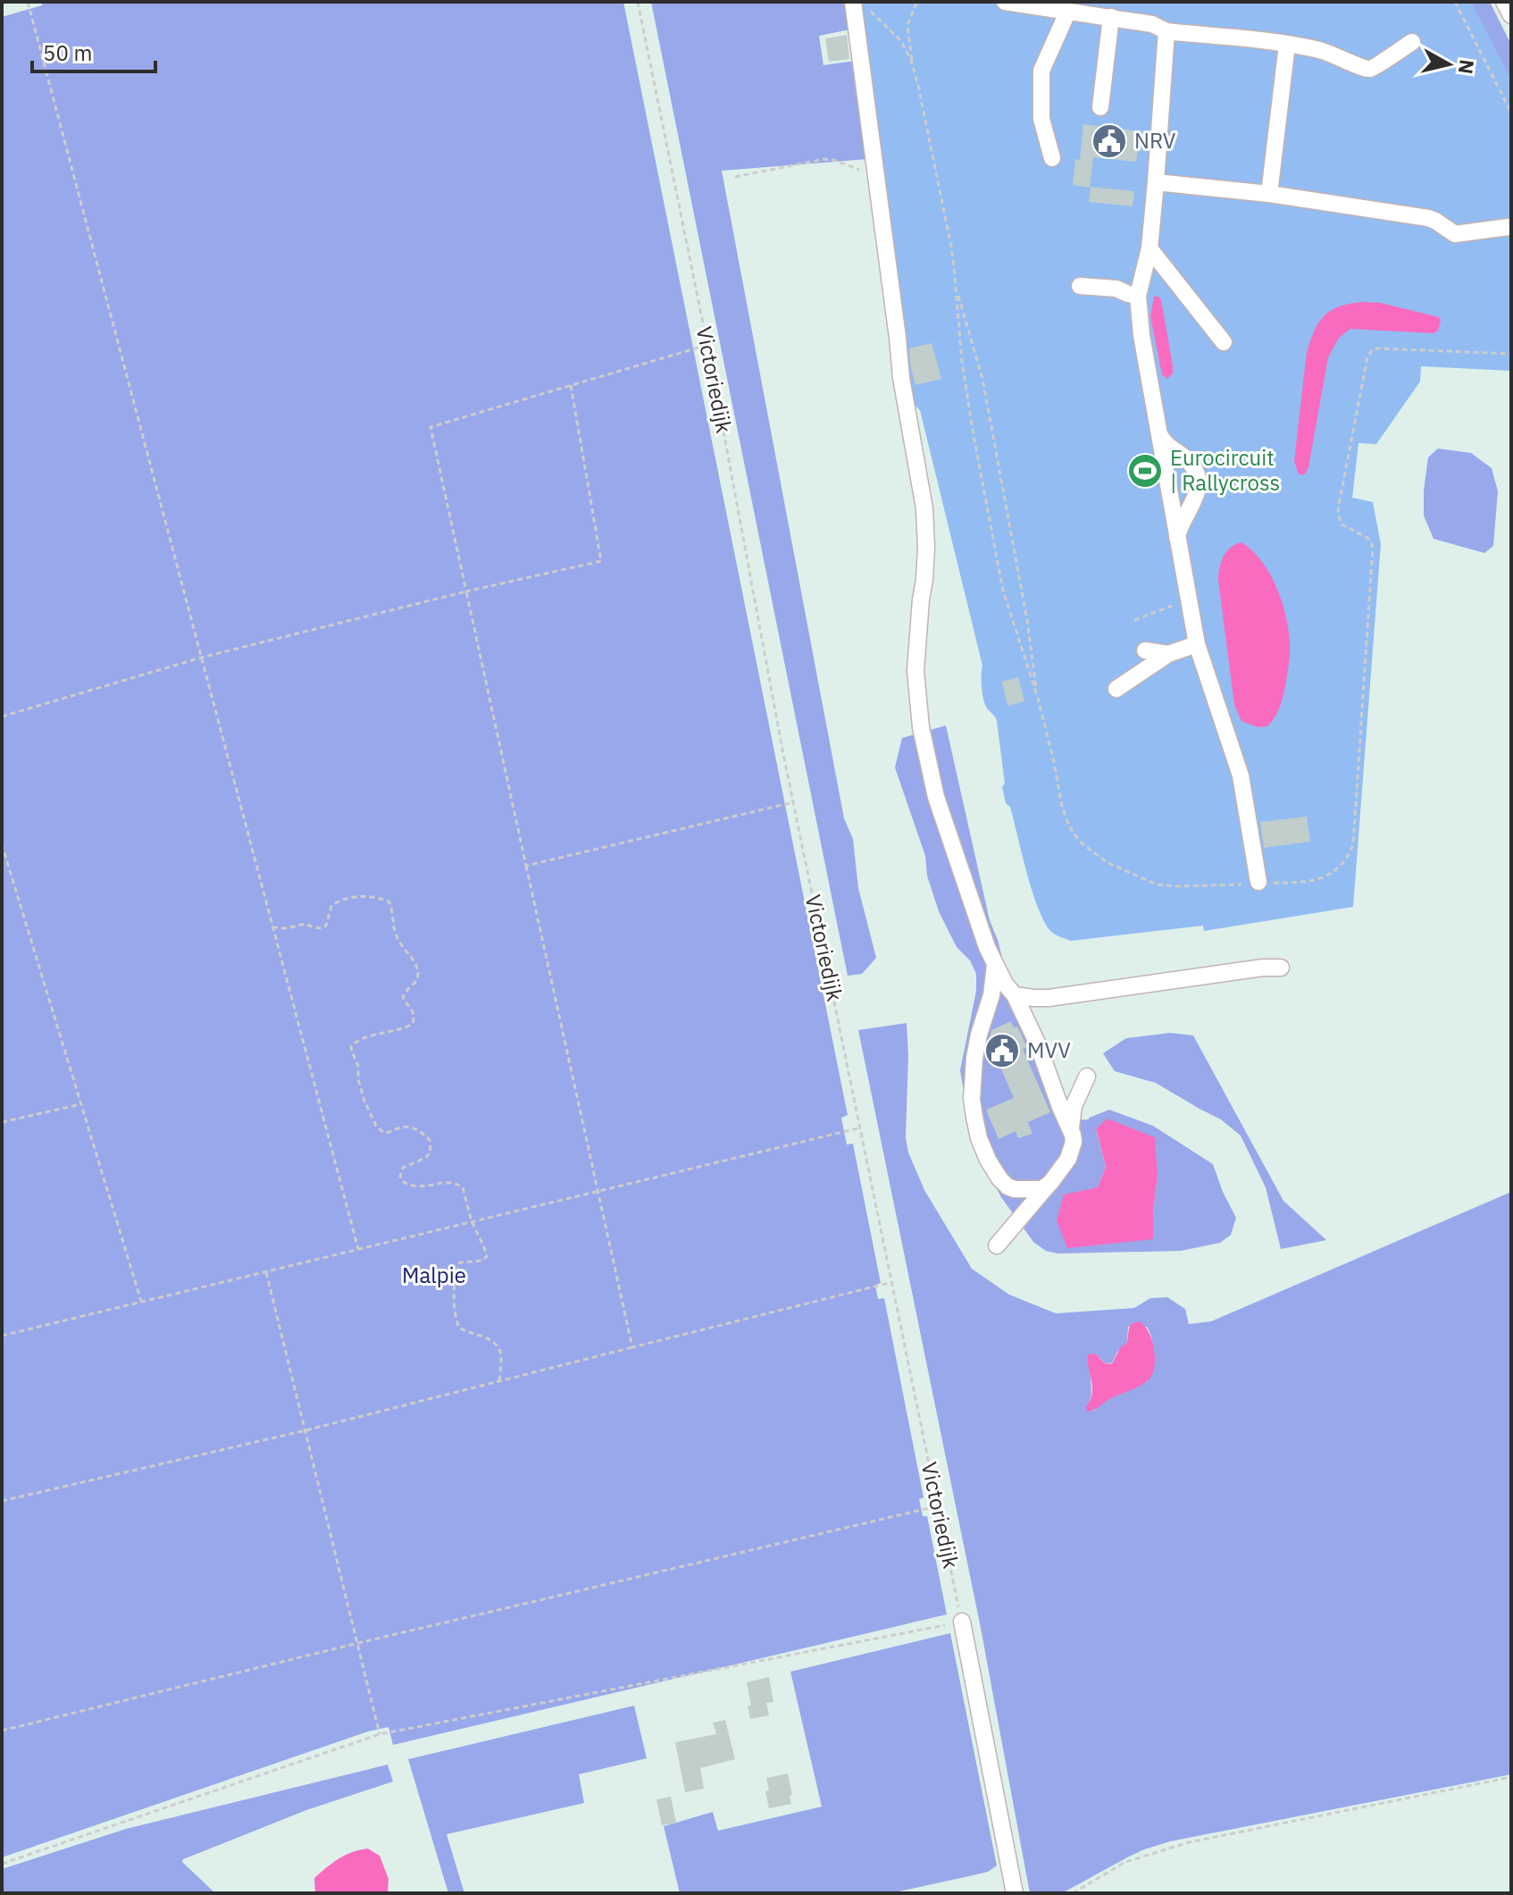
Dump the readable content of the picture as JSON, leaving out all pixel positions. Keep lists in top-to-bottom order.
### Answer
{
  "streets": {
    "path": ["Victoriedijk"]
  },
  "parks": ["Malpie"],
  "places": {
    "public building": ["NRV", "MVV"],
    "sports": ["Eurocircuit | Rallycross"]
  },
  "scale_bar": "50 m",
  "north": "right"
}
